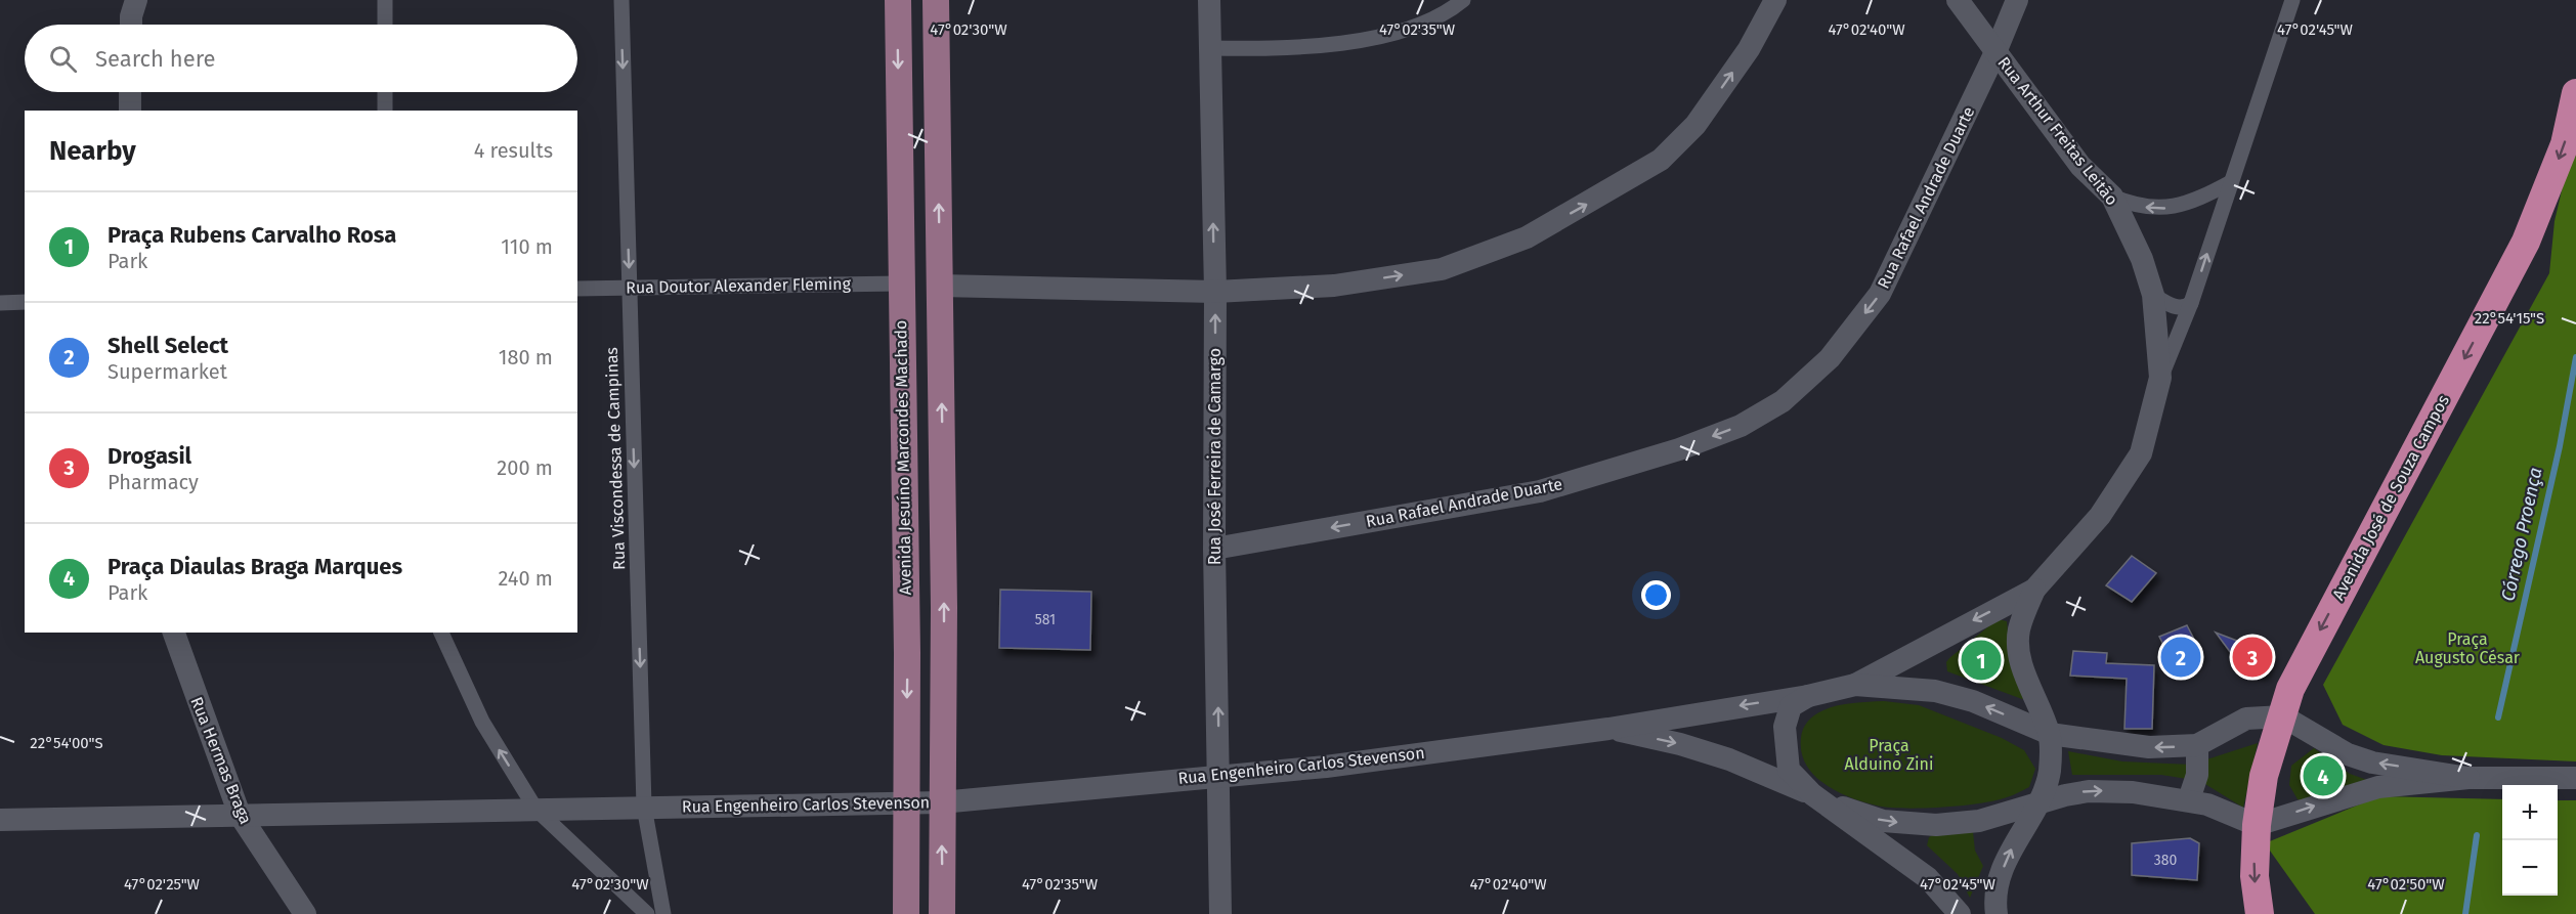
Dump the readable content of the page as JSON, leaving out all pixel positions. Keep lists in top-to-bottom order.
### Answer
{
  "streets": {
    "highway": ["Avenida José de Souza Campos"],
    "main road": ["Avenida Jesuíno Marcondes Machado"],
    "street": [
      "Rua Arthur Freitas Leitão",
      "Rua Rafael Andrade Duarte",
      "Rua Doutor Alexander Fleming",
      "Rua José Ferreira de Camargo",
      "Rua Viscondessa de Campinas",
      "Rua Hermas Braga",
      "Rua Engenheiro Carlos Stevenson"
    ]
  },
  "crossings": [
    ["Rua Arthur Freitas Leitão", "Rua Rafael Andrade Duarte"],
    ["Rua Rafael Andrade Duarte", "Rua José Ferreira de Camargo"],
    ["Rua Doutor Alexander Fleming", "Avenida Jesuíno Marcondes Machado"],
    ["Rua Doutor Alexander Fleming", "Rua Viscondessa de Campinas"],
    ["Rua José Ferreira de Camargo", "Rua Engenheiro Carlos Stevenson"],
    ["Avenida Jesuíno Marcondes Machado", "Rua Engenheiro Carlos Stevenson"],
    ["Rua Viscondessa de Campinas", "Rua Engenheiro Carlos Stevenson"],
    ["Rua Hermas Braga", "Rua Engenheiro Carlos Stevenson"]
  ],
  "one_way": [
    "Rua Rafael Andrade Duarte",
    "Rua José Ferreira de Camargo",
    "Rua Viscondessa de Campinas",
    "Avenida José de Souza Campos"
  ],
  "water": ["Córrego Proença"],
  "parks": ["Praça Augusto César", "Praça Alduino Zini"],
  "house_numbers": ["581", "380"],
  "page": {
    "search": "Search here",
    "heading": ["Nearby", "4 results"],
    "list": [
      {
        "mark": "1",
        "name": "Praça Rubens Carvalho Rosa",
        "note": "Park",
        "value": "110 m"
      },
      {
        "mark": "2",
        "name": "Shell Select",
        "note": "Supermarket",
        "value": "180 m"
      },
      {
        "mark": "3",
        "name": "Drogasil",
        "note": "Pharmacy",
        "value": "200 m"
      },
      {
        "mark": "4",
        "name": "Praça Diaulas Braga Marques",
        "note": "Park",
        "value": "240 m"
      }
    ],
    "pins": [
      "2",
      "3",
      "1",
      "4"
    ],
    "map_buttons": ["+", "−"]
  },
  "coordinates": [
    "47°02'30\"W",
    "47°02'35\"W",
    "47°02'40\"W",
    "47°02'45\"W",
    "22°54'15\"S",
    "22°54'00\"S",
    "47°02'25\"W",
    "47°02'50\"W"
  ]
}
